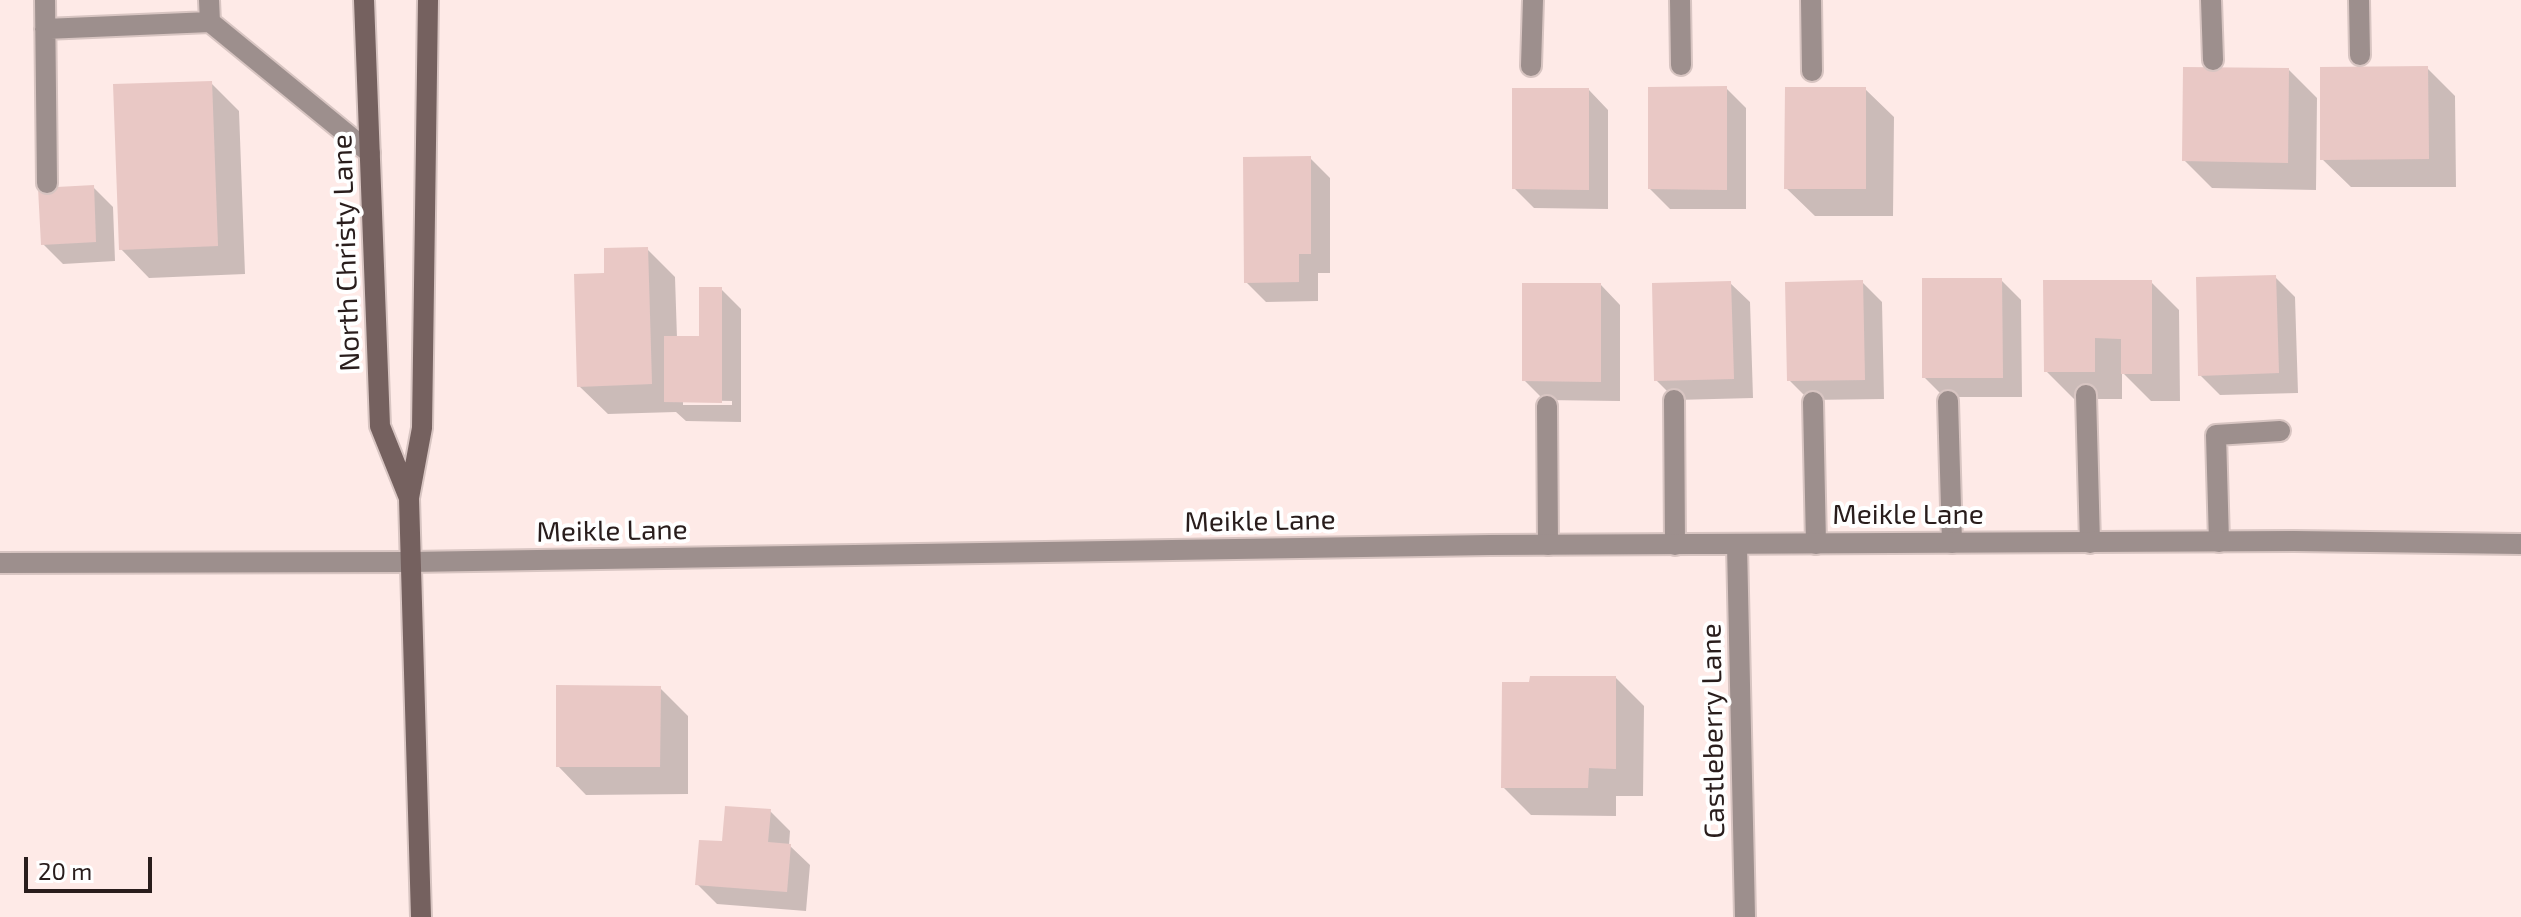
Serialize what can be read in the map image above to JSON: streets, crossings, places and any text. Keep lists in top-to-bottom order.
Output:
{
  "streets": {
    "street": ["North Christy Lane", "Meikle Lane", "Castleberry Lane"]
  },
  "crossings": [
    ["North Christy Lane", "Meikle Lane"],
    ["Meikle Lane", "Castleberry Lane"]
  ],
  "scale_bar": "20 m"
}
